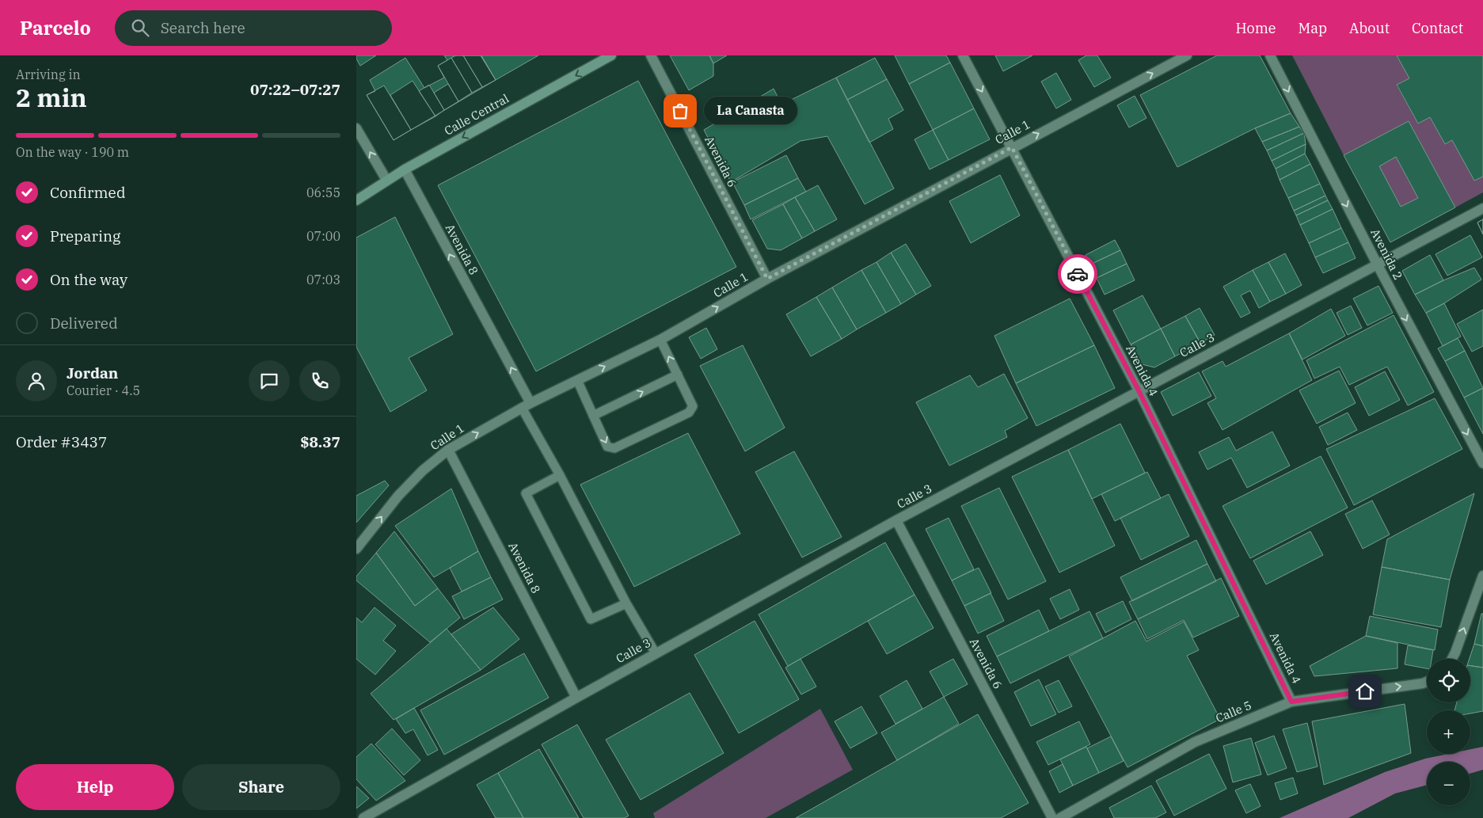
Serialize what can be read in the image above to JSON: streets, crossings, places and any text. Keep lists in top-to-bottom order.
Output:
{
  "streets": {
    "main road": ["Calle Central"],
    "street": [
      "Calle 1",
      "Avenida 6",
      "Avenida 8",
      "Avenida 2",
      "Calle 3",
      "Avenida 4",
      "Calle 5"
    ]
  },
  "crossings": [
    ["Calle Central", "Avenida 8"],
    ["Calle 1", "Avenida 6"],
    ["Calle 1", "Avenida 8"],
    ["Calle 1", "Avenida 4"],
    ["Avenida 6", "Calle 3"],
    ["Avenida 8", "Calle 3"],
    ["Avenida 2", "Calle 3"],
    ["Calle 3", "Avenida 4"],
    ["Avenida 4", "Calle 5"]
  ],
  "one_way": [
    "Calle Central",
    "Calle 1",
    "Avenida 8",
    "Avenida 2"
  ],
  "places": ["La Canasta"],
  "page": {
    "header": "Parcelo",
    "search": "Search here",
    "nav": [
      "Home",
      "Map",
      "About",
      "Contact"
    ],
    "heading": ["2 min", "Arriving in", "07:22–07:27"],
    "panel": [
      "Jordan",
      "Courier · 4.5",
      "Order #3437",
      "$8.37"
    ],
    "bubble": "La Canasta",
    "bar": "On the way · 190 m",
    "list": [
      ["Confirmed", "06:55"],
      ["Preparing", "07:00"],
      ["On the way", "07:03"],
      "Delivered"
    ],
    "map_buttons": ["+", "−"],
    "buttons": ["Help", "Share"]
  }
}
